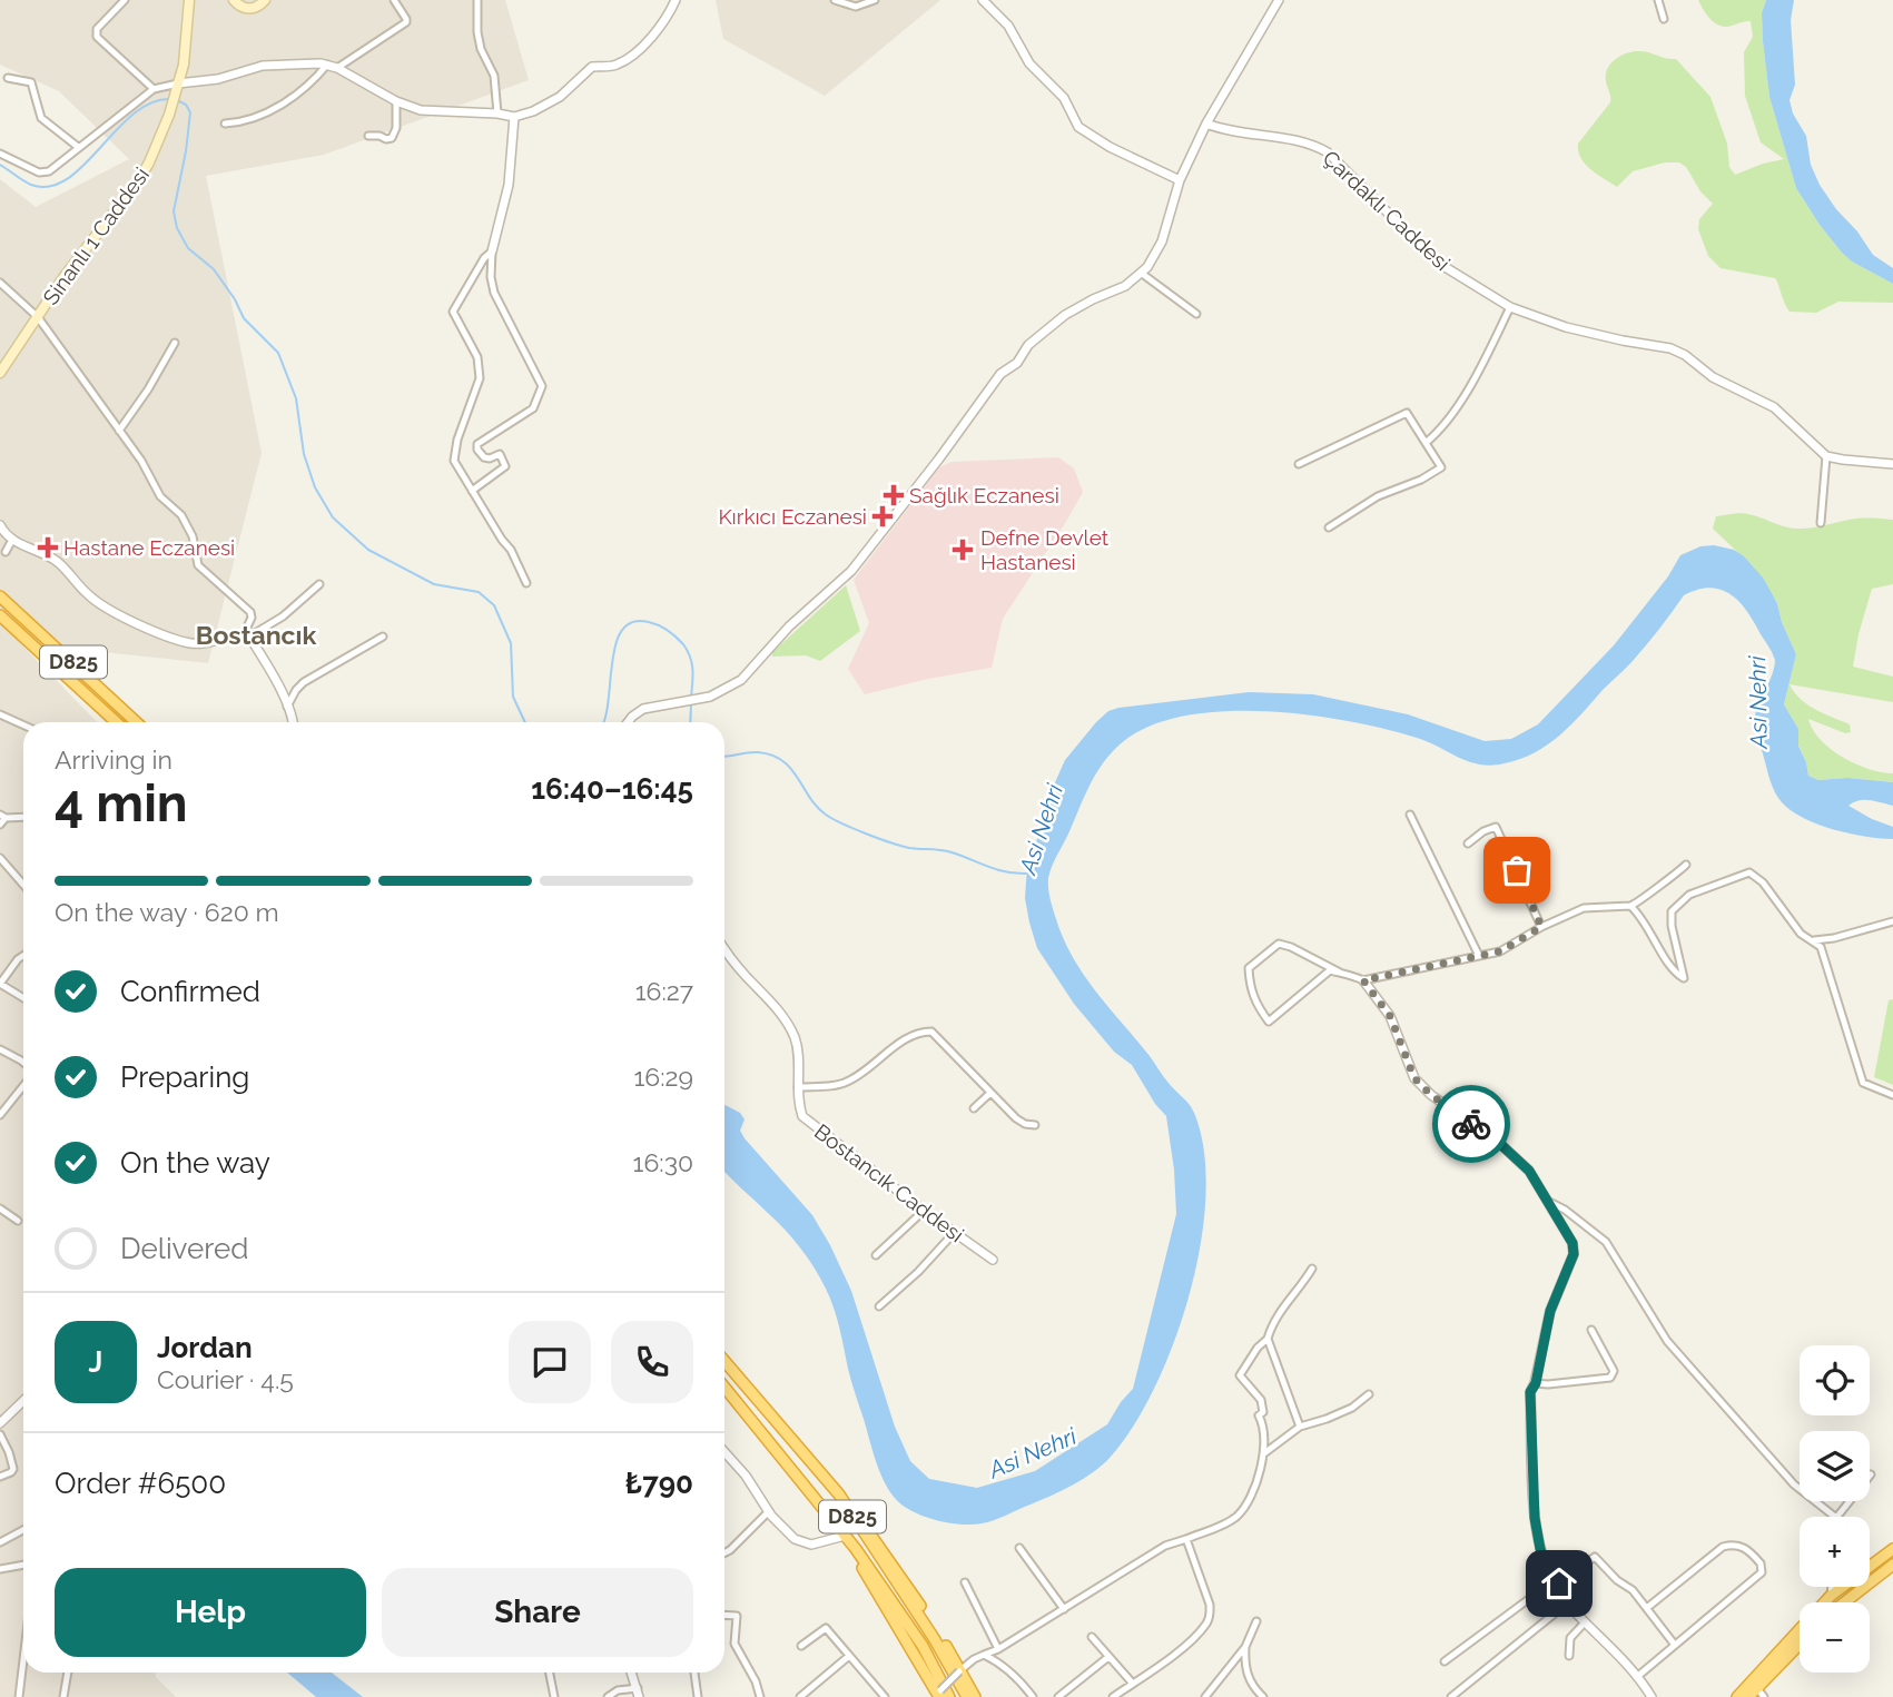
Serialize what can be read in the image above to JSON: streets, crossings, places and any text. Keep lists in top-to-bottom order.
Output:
{
  "streets": {
    "highway": ["D825"],
    "main road": ["Sinanlı 1 Caddesi"],
    "street": ["Çardaklı Caddesi", "Bostancık Caddesi"]
  },
  "districts": ["Bostancık"],
  "water": ["Asi Nehri"],
  "places": {
    "health": [
      "Sağlık Eczanesi",
      "Kırkıcı Eczanesi",
      "Hastane Eczanesi",
      "Defne Devlet Hastanesi"
    ]
  },
  "page": {
    "heading": ["4 min", "Arriving in", "16:40–16:45"],
    "panel": [
      "Jordan",
      "Courier · 4.5",
      "Order #6500",
      "₺790"
    ],
    "bar": "On the way · 620 m",
    "list": [
      ["Confirmed", "16:27"],
      ["Preparing", "16:29"],
      ["On the way", "16:30"],
      "Delivered"
    ],
    "round": "J",
    "map_buttons": ["+", "−"],
    "buttons": ["Help", "Share"]
  }
}
